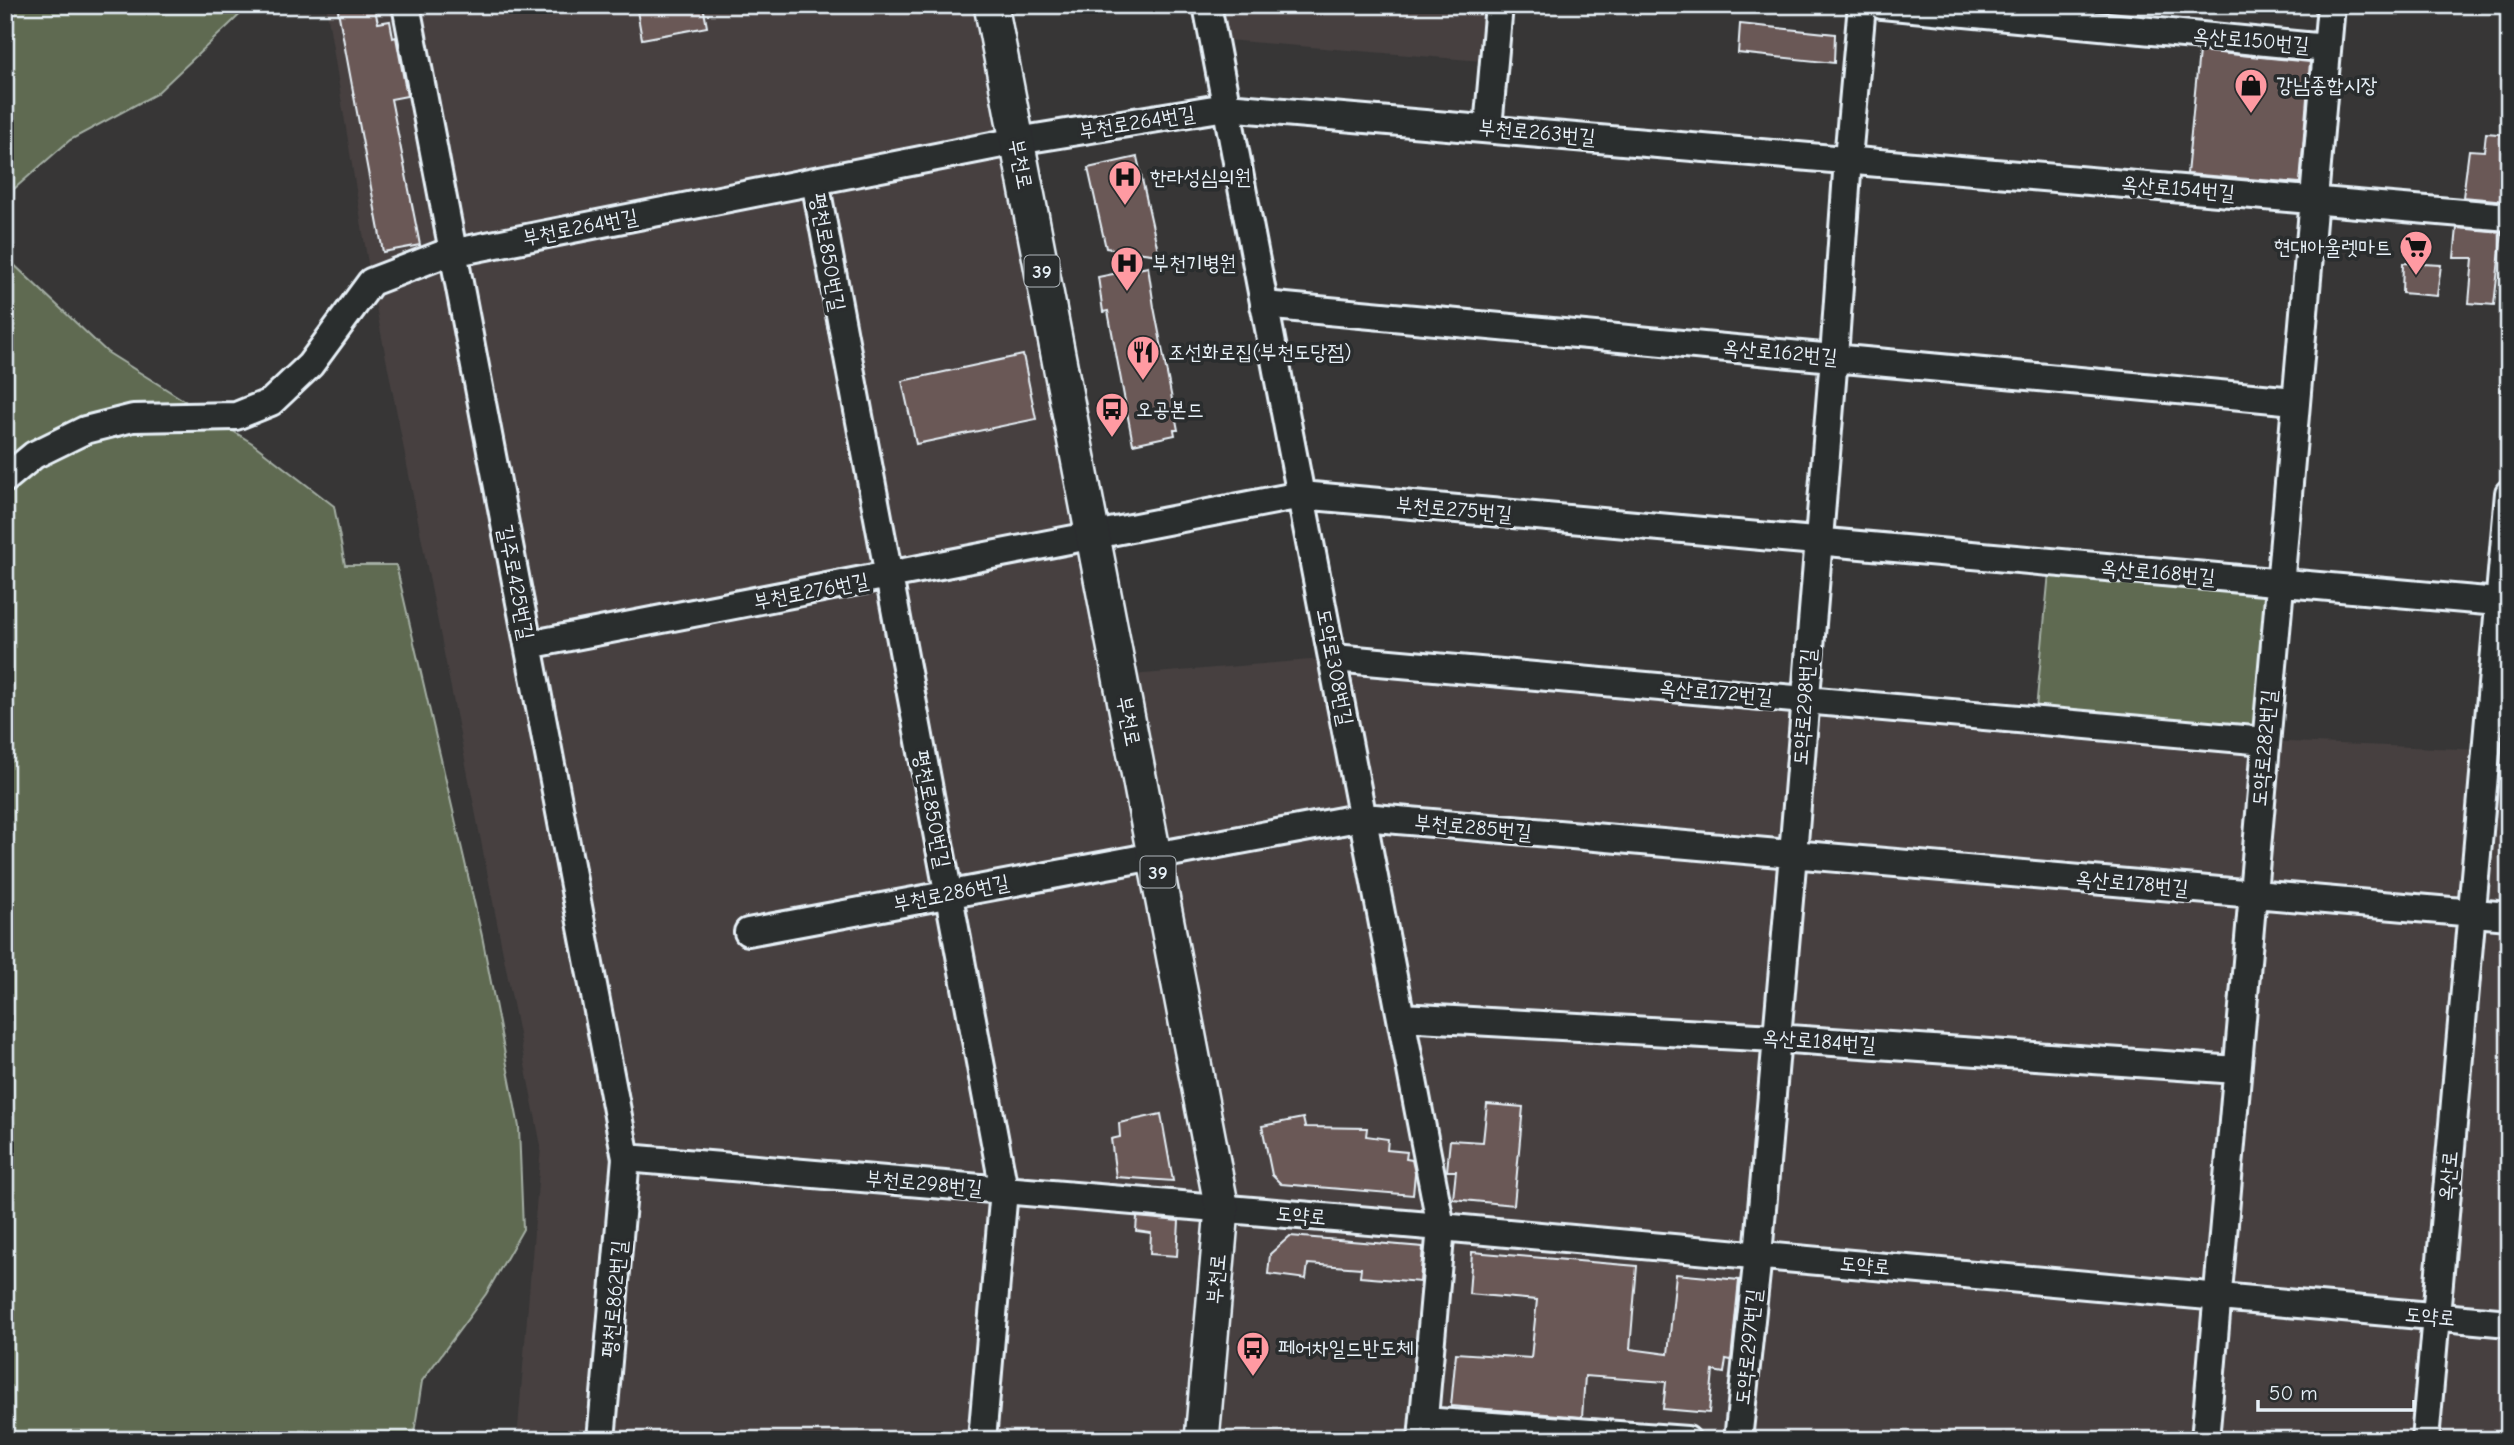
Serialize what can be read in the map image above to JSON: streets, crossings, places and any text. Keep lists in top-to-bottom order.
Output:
{
  "streets": {
    "main road": ["부천로", "39"],
    "street": [
      "옥산로150번길",
      "부천로264번길",
      "부천로263번길",
      "옥산로154번길",
      "평천로850번길",
      "옥산로162번길",
      "부천로275번길",
      "옥산로168번길",
      "길주로425번길",
      "부천로276번길",
      "도약로308번길",
      "옥산로172번길",
      "도약로298번길",
      "도약로282번길",
      "부천로285번길",
      "옥산로178번길",
      "부천로286번길",
      "옥산로184번길",
      "옥산로",
      "부천로298번길",
      "도약로",
      "평천로862번길",
      "도약로297번길"
    ]
  },
  "crossings": [
    ["옥산로150번길", "도약로282번길"],
    ["부천로264번길", "부천로263번길"],
    ["부천로264번길", "부천로"],
    ["부천로264번길", "평천로850번길"],
    ["부천로264번길", "길주로425번길"],
    ["부천로264번길", "도약로308번길"],
    ["부천로263번길", "옥산로154번길"],
    ["부천로263번길", "도약로308번길"],
    ["부천로263번길", "도약로298번길"],
    ["부천로", "부천로275번길"],
    ["부천로", "부천로276번길"],
    ["부천로", "부천로285번길"],
    ["부천로", "부천로286번길"],
    ["부천로", "부천로298번길"],
    ["부천로", "도약로"],
    ["옥산로154번길", "도약로298번길"],
    ["옥산로154번길", "도약로282번길"],
    ["평천로850번길", "부천로276번길"],
    ["평천로850번길", "부천로286번길"],
    ["평천로850번길", "부천로298번길"],
    ["옥산로162번길", "도약로308번길"],
    ["옥산로162번길", "도약로298번길"],
    ["옥산로162번길", "도약로282번길"],
    ["부천로275번길", "옥산로168번길"],
    ["부천로275번길", "부천로276번길"],
    ["부천로275번길", "도약로308번길"],
    ["부천로275번길", "도약로298번길"],
    ["옥산로168번길", "도약로298번길"],
    ["옥산로168번길", "도약로282번길"],
    ["옥산로168번길", "옥산로"],
    ["길주로425번길", "부천로276번길"],
    ["길주로425번길", "부천로298번길"],
    ["길주로425번길", "평천로862번길"],
    ["도약로308번길", "옥산로172번길"],
    ["도약로308번길", "부천로285번길"],
    ["도약로308번길", "옥산로184번길"],
    ["도약로308번길", "도약로"],
    ["옥산로172번길", "도약로298번길"],
    ["옥산로172번길", "도약로282번길"],
    ["도약로298번길", "부천로285번길"],
    ["도약로298번길", "옥산로178번길"],
    ["도약로298번길", "옥산로184번길"],
    ["도약로298번길", "도약로"],
    ["도약로298번길", "도약로297번길"],
    ["도약로282번길", "옥산로178번길"],
    ["도약로282번길", "옥산로184번길"],
    ["도약로282번길", "도약로"],
    ["부천로285번길", "옥산로178번길"],
    ["부천로285번길", "부천로286번길"],
    ["옥산로178번길", "옥산로"],
    ["옥산로", "도약로"],
    ["부천로298번길", "도약로"],
    ["부천로298번길", "평천로862번길"],
    ["도약로", "도약로297번길"]
  ],
  "places": {
    "shop": ["강남종합시장"],
    "hospital": ["한라성심의원", "부천기병원"],
    "supermarket": ["현대아울렛마트"],
    "restaurant": ["조선화로집(부천도당점)"],
    "bus stop": ["오공본드", "페어차일드반도체"]
  },
  "scale_bar": "50 m"
}
